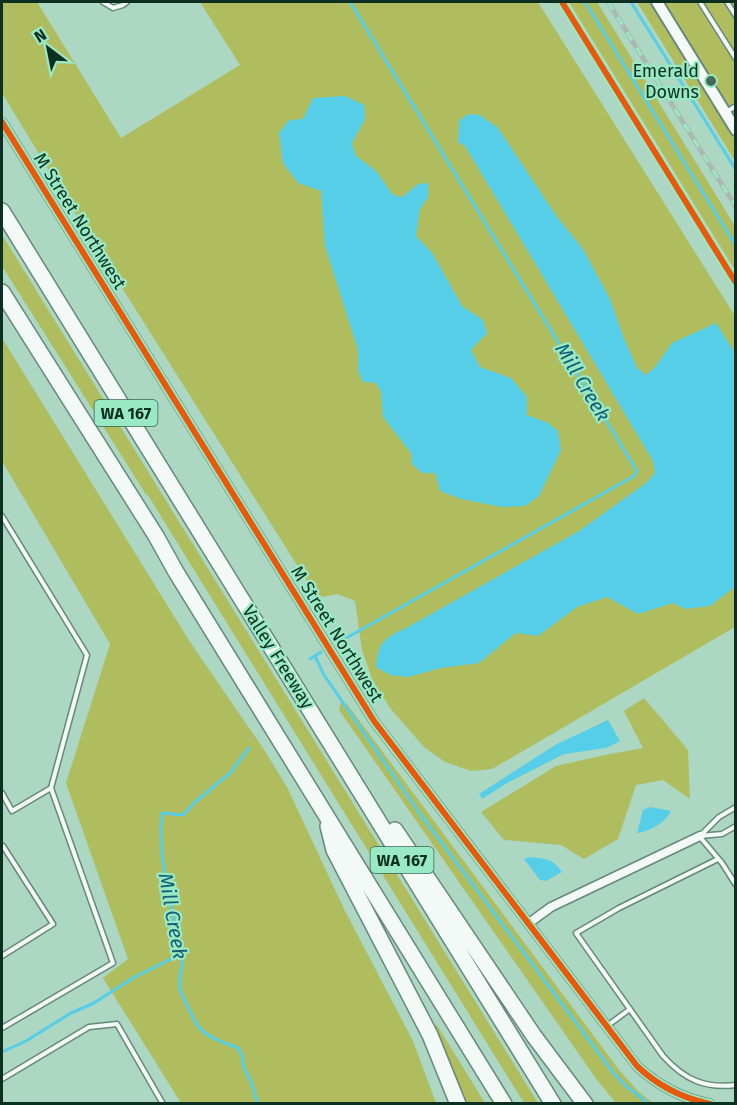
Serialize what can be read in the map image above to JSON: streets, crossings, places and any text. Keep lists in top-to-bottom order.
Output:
{
  "streets": {
    "highway": ["WA 167", "Valley Freeway"],
    "street": ["M Street Northwest"]
  },
  "water": ["Mill Creek"],
  "places": ["Emerald Downs"],
  "north": "top left"
}
